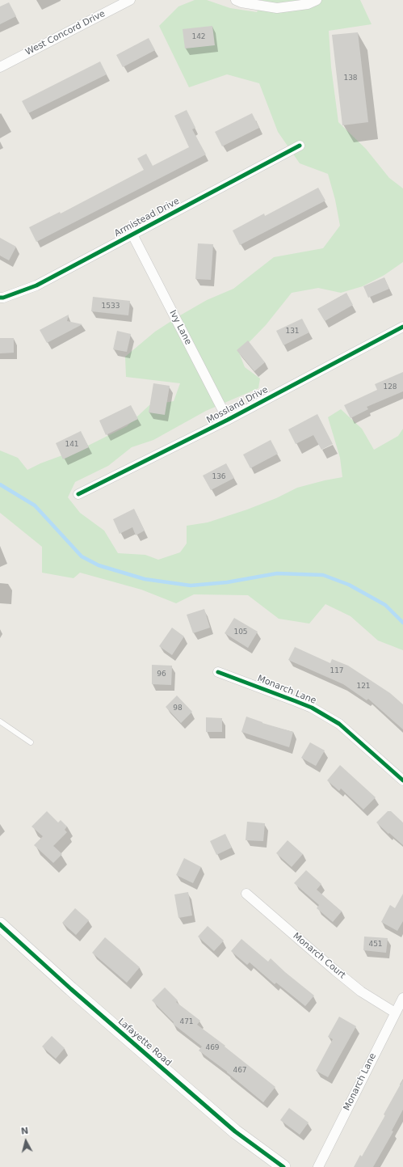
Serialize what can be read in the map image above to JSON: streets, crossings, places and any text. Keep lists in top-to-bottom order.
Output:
{
  "streets": {
    "main road": ["Lafayette Road"],
    "street": [
      "West Concord Drive",
      "Armistead Drive",
      "Ivy Lane",
      "Mossland Drive",
      "Monarch Lane",
      "Monarch Court"
    ]
  },
  "crossings": [
    ["Armistead Drive", "Ivy Lane"],
    ["Ivy Lane", "Mossland Drive"],
    ["Monarch Lane", "Monarch Court"]
  ],
  "house_numbers": [
    "142",
    "138",
    "1533",
    "131",
    "128",
    "141",
    "136",
    "105",
    "117",
    "96",
    "121",
    "98",
    "451",
    "471",
    "469",
    "467"
  ],
  "north": "top"
}
